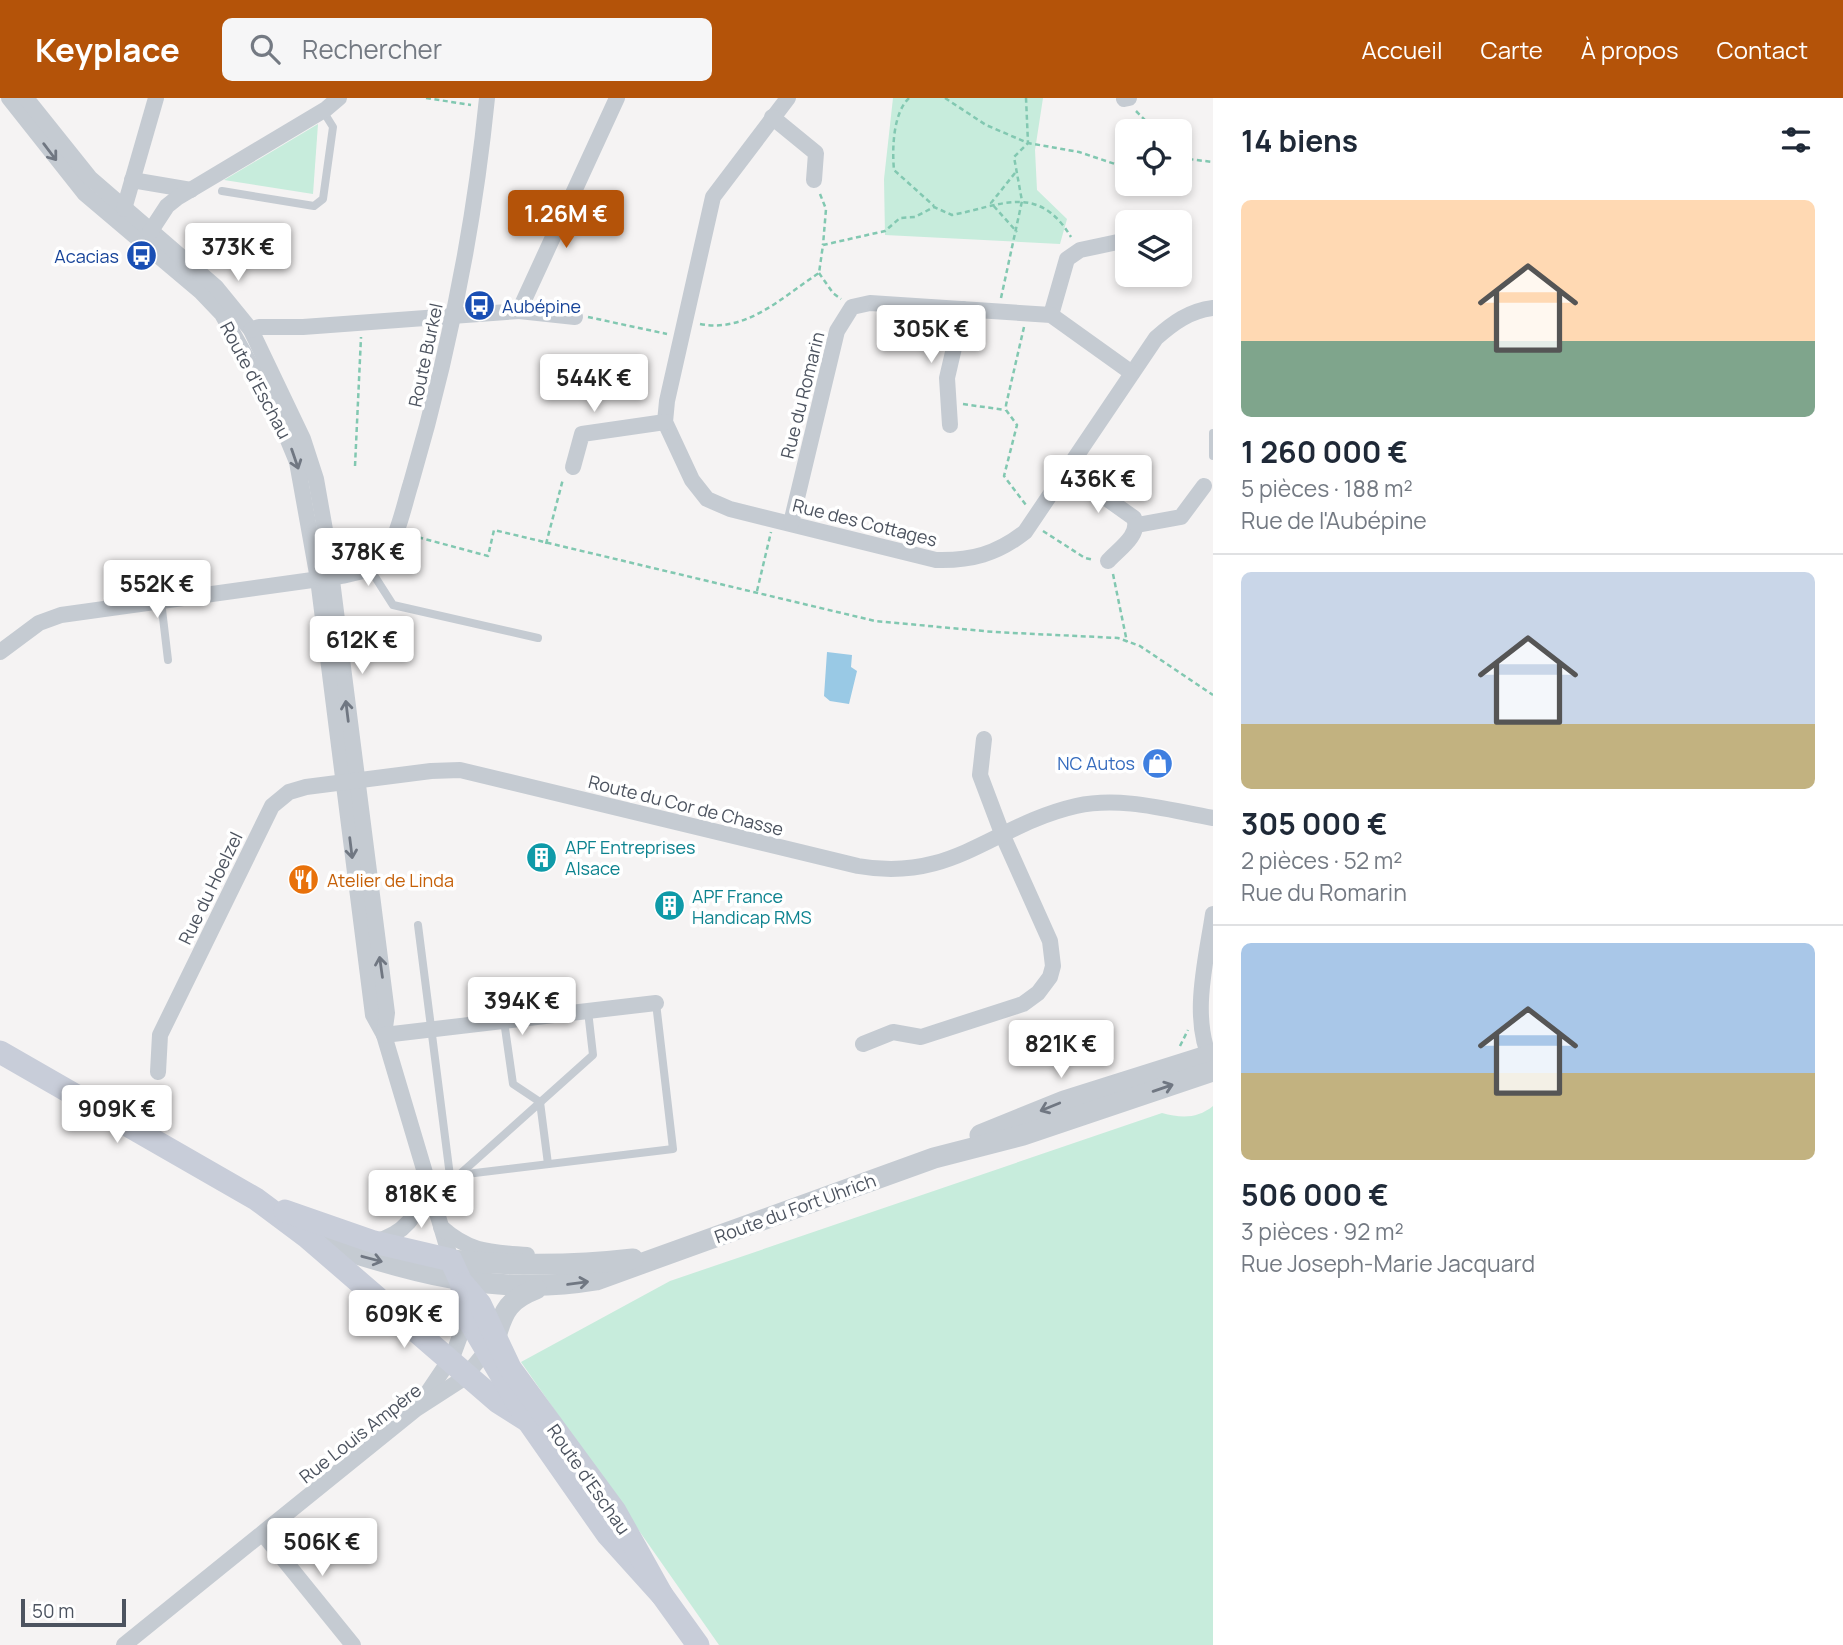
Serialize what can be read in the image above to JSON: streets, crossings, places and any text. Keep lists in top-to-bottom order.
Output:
{
  "streets": {
    "main road": ["Route d'Eschau", "Route du Fort Uhrich"],
    "street": [
      "Route Burkel",
      "Rue du Romarin",
      "Rue des Cottages",
      "Route du Cor de Chasse",
      "Rue du Hoelzel",
      "Rue Louis Ampère"
    ]
  },
  "crossings": [
    ["Route d'Eschau", "Route du Cor de Chasse"],
    ["Route d'Eschau", "Rue du Hoelzel"],
    ["Route d'Eschau", "Route du Fort Uhrich"],
    ["Route d'Eschau", "Rue Louis Ampère"],
    ["Rue du Romarin", "Rue des Cottages"],
    ["Route du Cor de Chasse", "Rue du Hoelzel"]
  ],
  "places": {
    "bus stop": ["Acacias", "Aubépine"],
    "shop": ["NC Autos"],
    "building": ["APF Entreprises Alsace", "APF France Handicap RMS"],
    "restaurant": ["Atelier de Linda"]
  },
  "scale_bar": "50 m",
  "page": {
    "header": "Keyplace",
    "search": "Rechercher",
    "nav": [
      "Accueil",
      "Carte",
      "À propos",
      "Contact"
    ],
    "heading": "14 biens",
    "list": [
      {
        "name": "1 260 000 €",
        "note": "5 pièces · 188 m² · Rue de l'Aubépine"
      },
      {
        "name": "305 000 €",
        "note": "2 pièces · 52 m² · Rue du Romarin"
      },
      {
        "name": "506 000 €",
        "note": "3 pièces · 92 m² · Rue Joseph-Marie Jacquard"
      }
    ],
    "price": [
      "1.26M €",
      "373K €",
      "305K €",
      "544K €",
      "436K €",
      "378K €",
      "552K €",
      "612K €",
      "394K €",
      "821K €",
      "909K €",
      "818K €",
      "609K €",
      "506K €"
    ],
    "scale": "50 m"
  }
}
